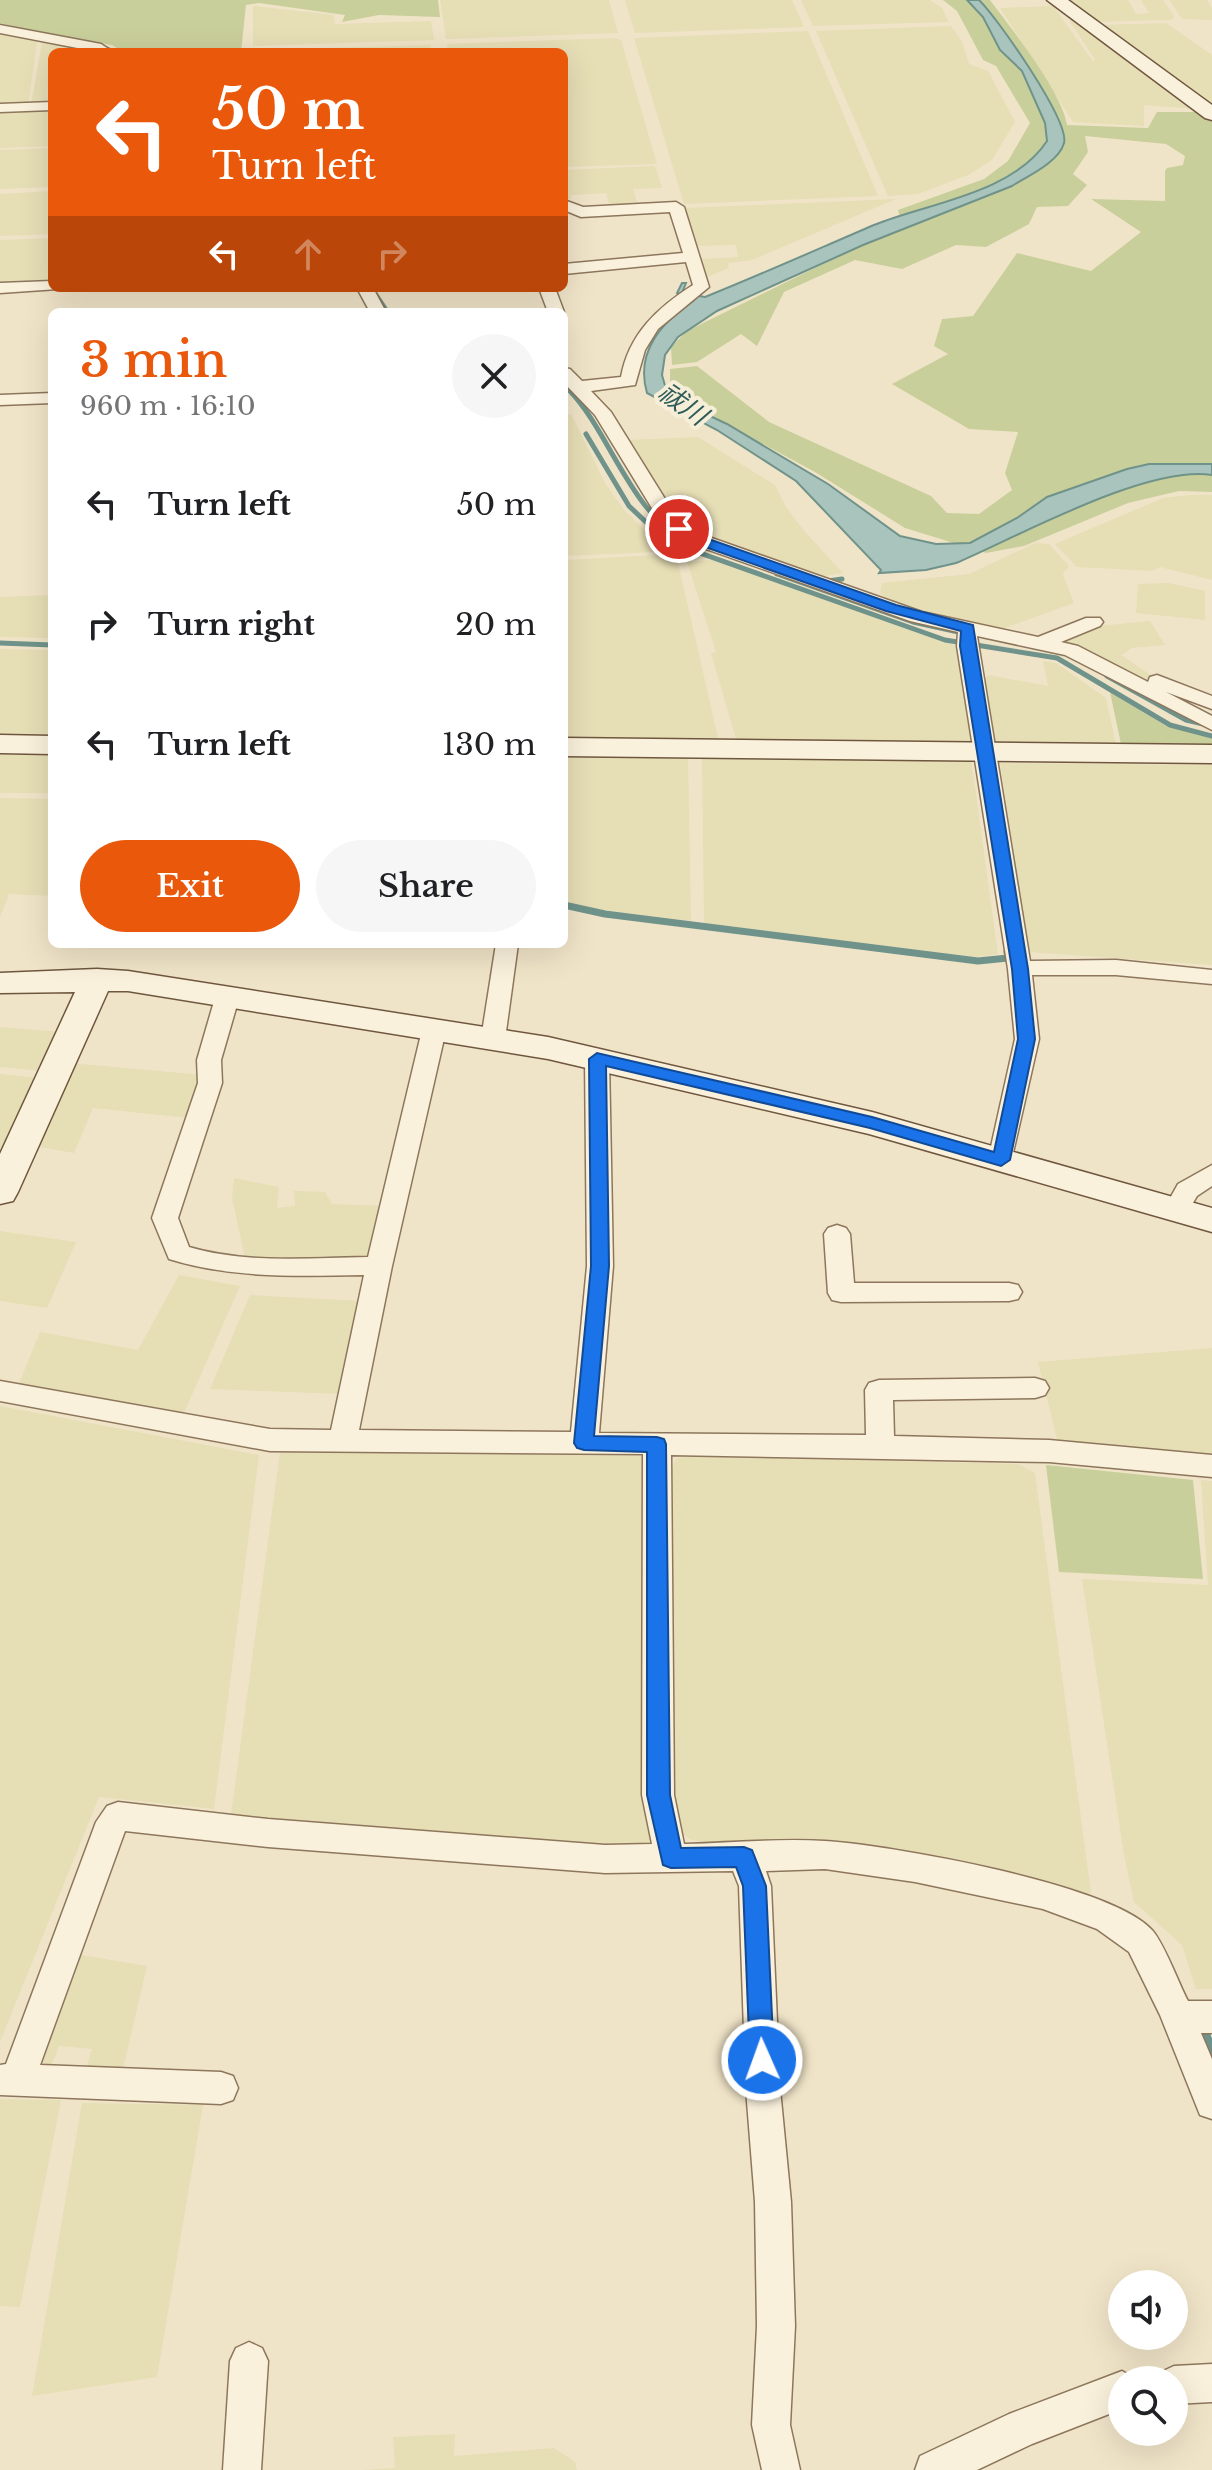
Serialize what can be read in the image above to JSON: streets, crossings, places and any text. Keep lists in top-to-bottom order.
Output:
{
  "water": ["祓川"],
  "page": {
    "turn": ["50 m", "Turn left"],
    "heading": ["3 min", "960 m · 16:10"],
    "list": [
      {
        "name": "Turn left",
        "value": "50 m"
      },
      {
        "name": "Turn right",
        "value": "20 m"
      },
      {
        "name": "Turn left",
        "value": "130 m"
      }
    ],
    "buttons": ["Exit", "Share"]
  }
}
